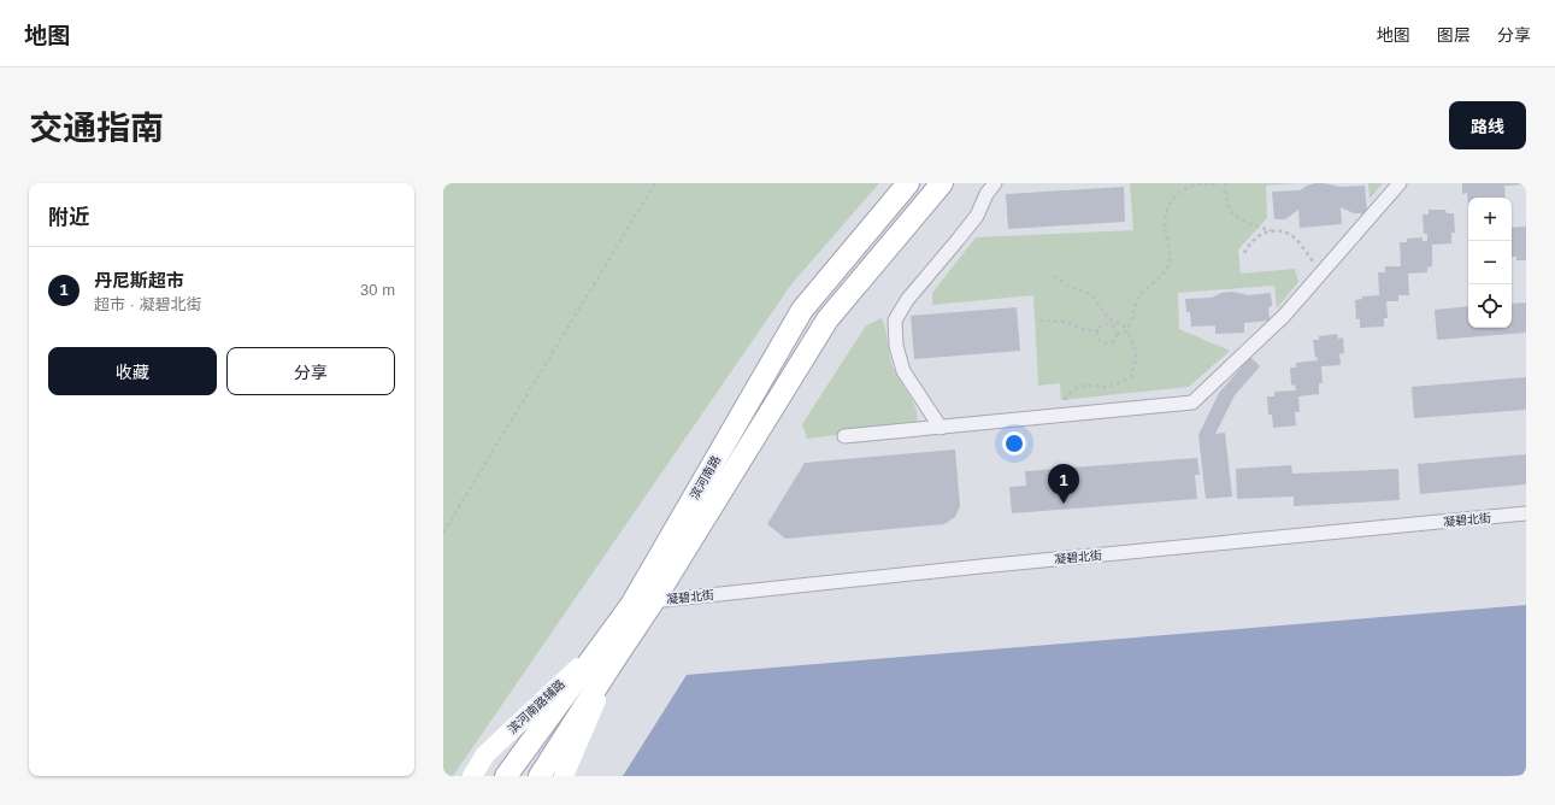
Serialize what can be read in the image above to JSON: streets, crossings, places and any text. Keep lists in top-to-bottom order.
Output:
{
  "streets": {
    "main road": ["滨河南路", "滨河南路辅路"],
    "street": ["凝碧北街"]
  },
  "crossings": [
    ["滨河南路", "凝碧北街"],
    ["滨河南路", "滨河南路辅路"]
  ],
  "page": {
    "header": "地图",
    "nav": ["地图", "图层", "分享"],
    "title": "交通指南",
    "buttons": [
      "路线",
      ["收藏", "分享"]
    ],
    "heading": "附近",
    "map_buttons": ["+", "−"],
    "list": [
      {
        "mark": "1",
        "name": "丹尼斯超市",
        "note": "超市 · 凝碧北街",
        "value": "30 m"
      }
    ],
    "pins": "1"
  }
}
